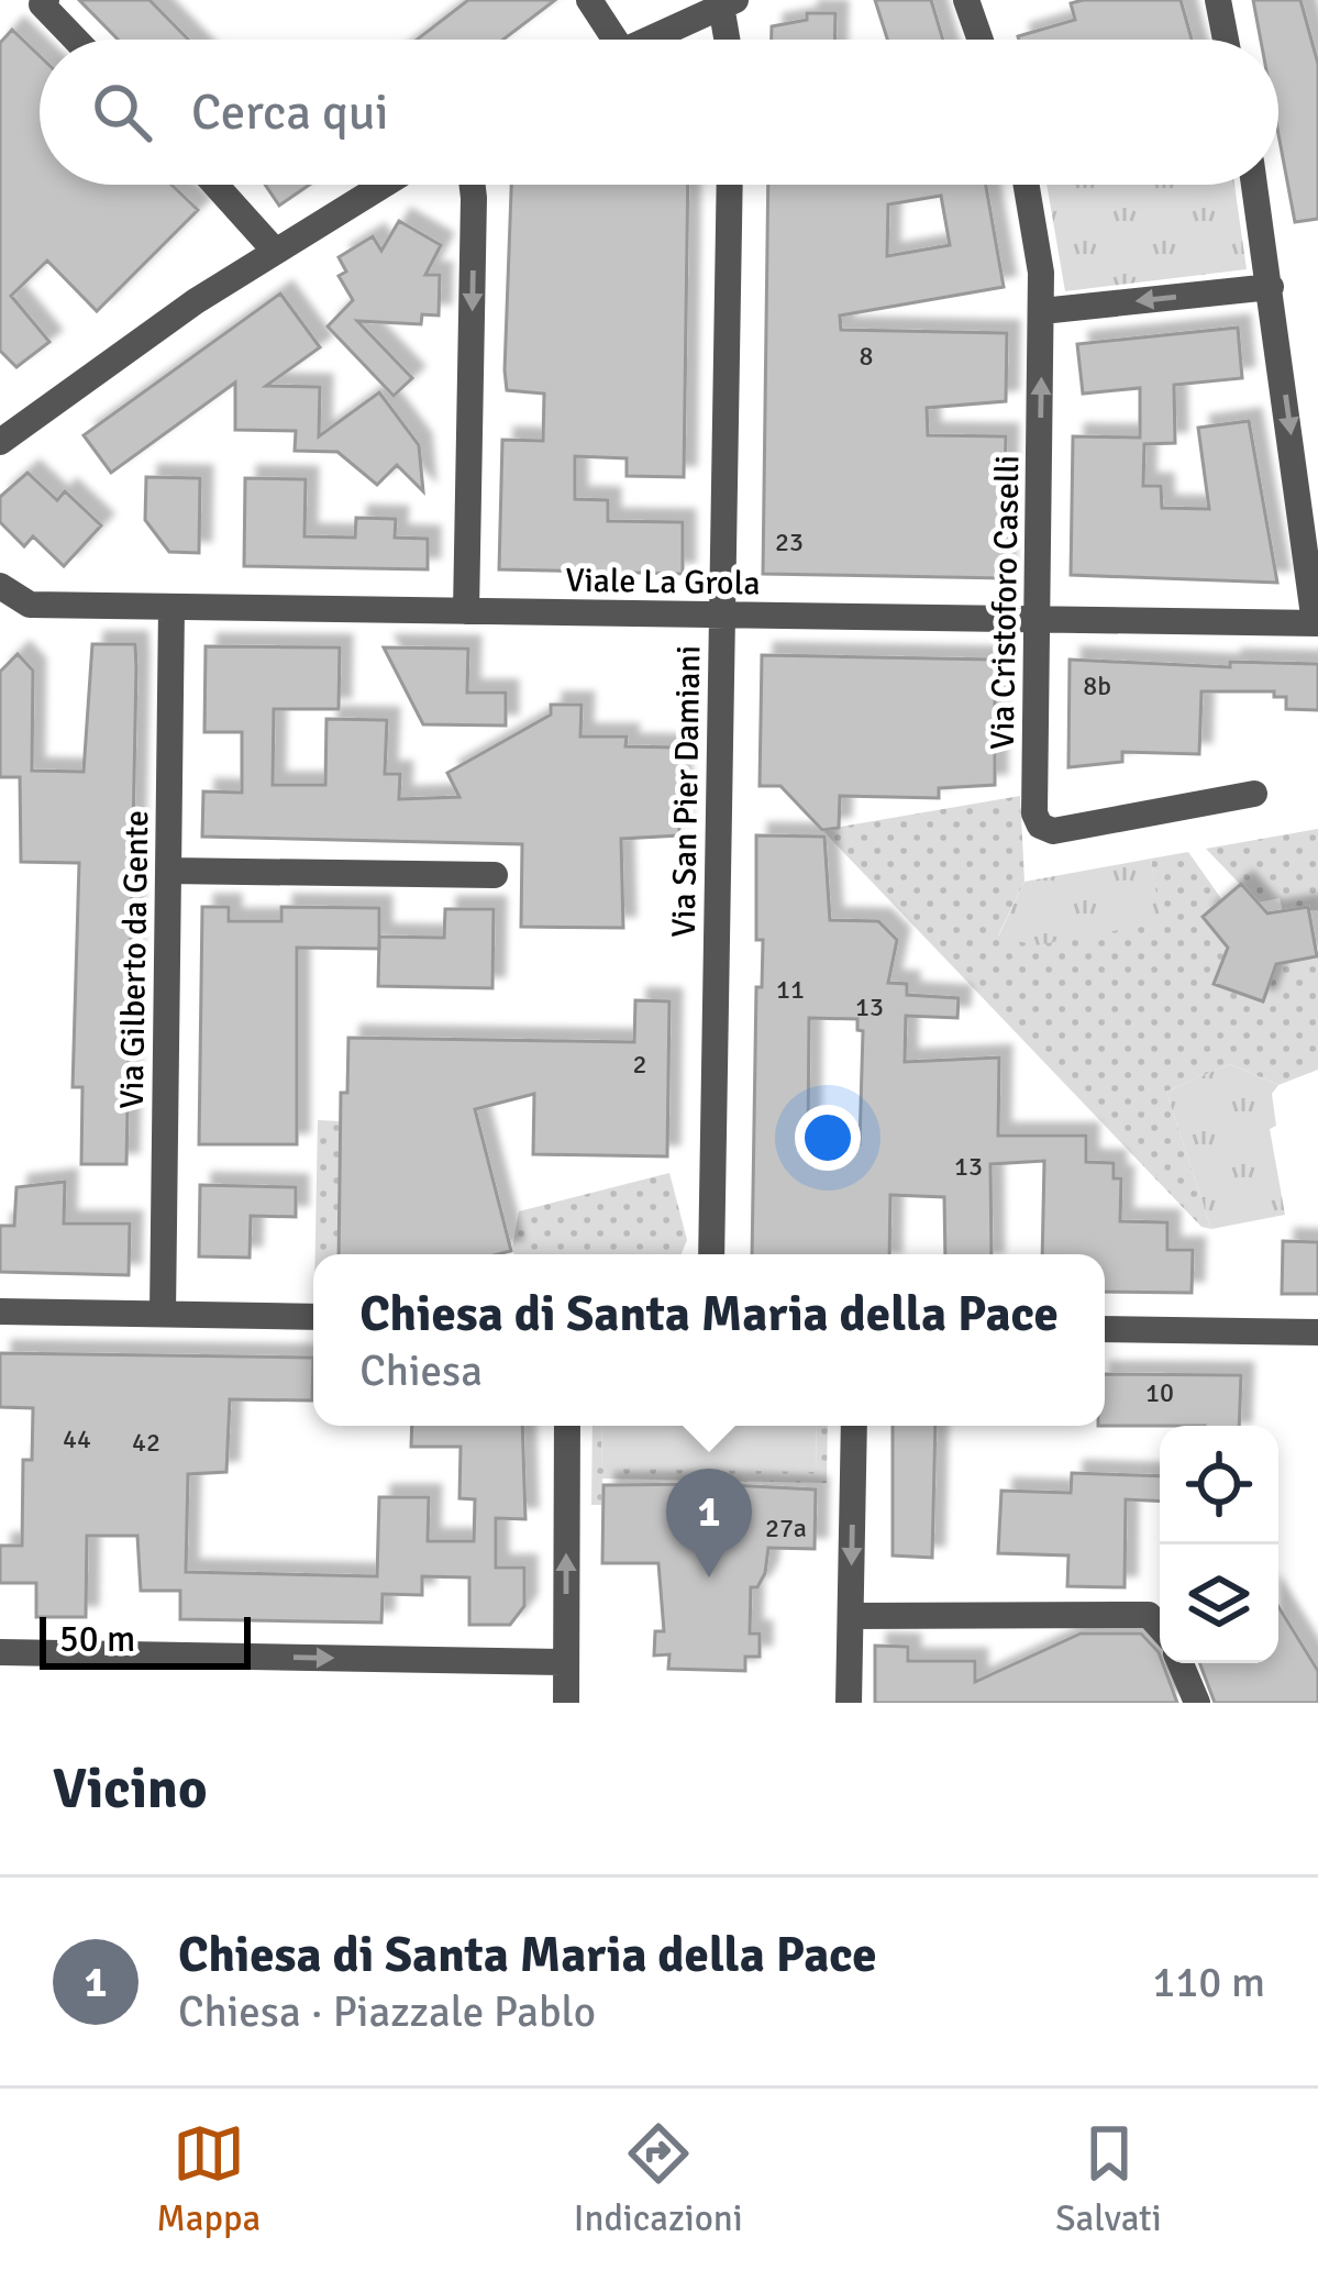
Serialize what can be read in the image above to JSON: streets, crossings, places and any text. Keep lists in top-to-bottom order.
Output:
{
  "streets": {
    "street": [
      "Viale La Grola",
      "Via Cristoforo Caselli",
      "Via San Pier Damiani",
      "Via Gilberto da Gente"
    ]
  },
  "crossings": [
    ["Viale La Grola", "Via Cristoforo Caselli"],
    ["Viale La Grola", "Via San Pier Damiani"],
    ["Viale La Grola", "Via Gilberto da Gente"]
  ],
  "one_way": ["Via Cristoforo Caselli"],
  "house_numbers": [
    "8",
    "23",
    "8b",
    "11",
    "13",
    "2",
    "13",
    "10",
    "44",
    "42",
    "27a"
  ],
  "scale_bar": "50 m",
  "page": {
    "search": "Cerca qui",
    "popup": ["Chiesa di Santa Maria della Pace", "Chiesa"],
    "pins": "1",
    "scale": "50 m",
    "heading": "Vicino",
    "list": [
      {
        "mark": "1",
        "name": "Chiesa di Santa Maria della Pace",
        "note": "Chiesa · Piazzale Pablo",
        "value": "110 m"
      }
    ],
    "nav": ["Mappa", "Indicazioni", "Salvati"]
  }
}
